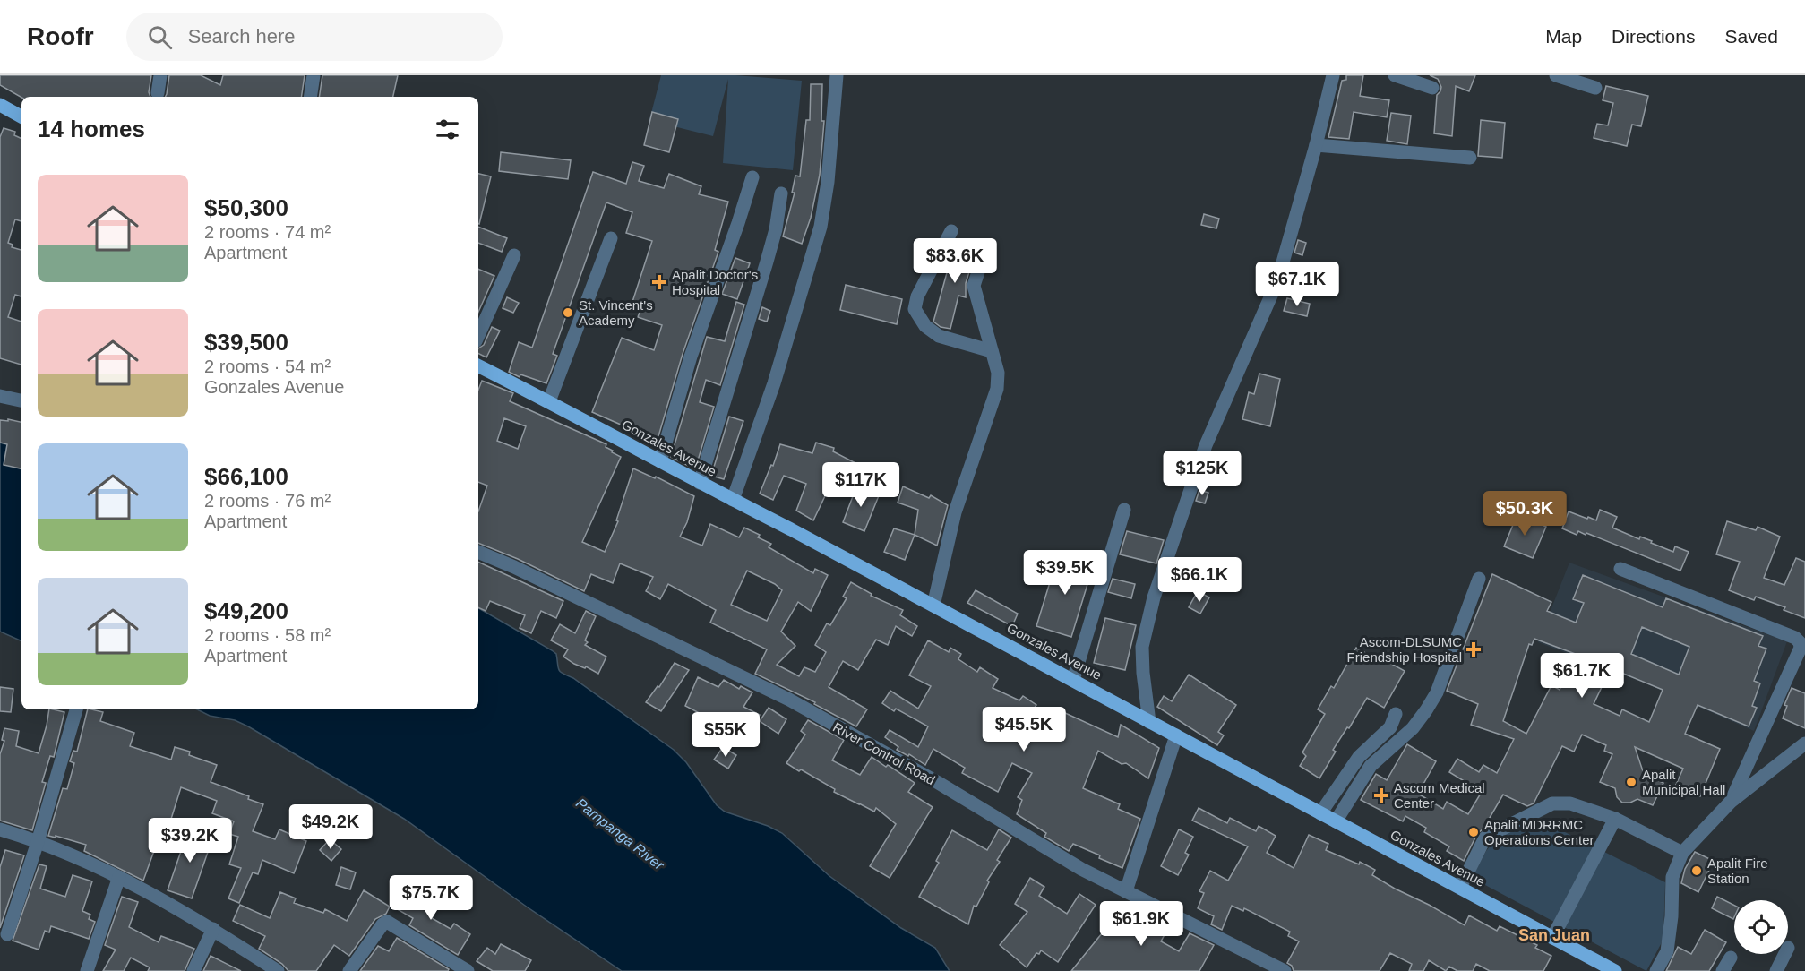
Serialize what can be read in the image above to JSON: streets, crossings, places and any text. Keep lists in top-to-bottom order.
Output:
{
  "streets": {
    "main road": ["Gonzales Avenue"],
    "street": ["River Control Road"]
  },
  "districts": ["San Juan"],
  "water": ["Pampanga River"],
  "places": {
    "health": ["Apalit Doctor's Hospital", "Ascom-DLSUMC Friendship Hospital", "Ascom Medical Center"],
    "other": [
      "St. Vincent's Academy",
      "Apalit Municipal Hall",
      "Apalit MDRRMC Operations Center",
      "Apalit Fire Station"
    ]
  },
  "page": {
    "header": "Roofr",
    "search": "Search here",
    "nav": ["Map", "Directions", "Saved"],
    "heading": "14 homes",
    "list": [
      {
        "name": "$50,300",
        "note": "2 rooms · 74 m² · Apartment"
      },
      {
        "name": "$39,500",
        "note": "2 rooms · 54 m² · Gonzales Avenue"
      },
      {
        "name": "$66,100",
        "note": "2 rooms · 76 m² · Apartment"
      },
      {
        "name": "$49,200",
        "note": "2 rooms · 58 m² · Apartment"
      }
    ],
    "price": [
      "$83.6K",
      "$67.1K",
      "$125K",
      "$117K",
      "$50.3K",
      "$39.5K",
      "$66.1K",
      "$61.7K",
      "$45.5K",
      "$55K",
      "$49.2K",
      "$39.2K",
      "$75.7K",
      "$61.9K"
    ]
  }
}
